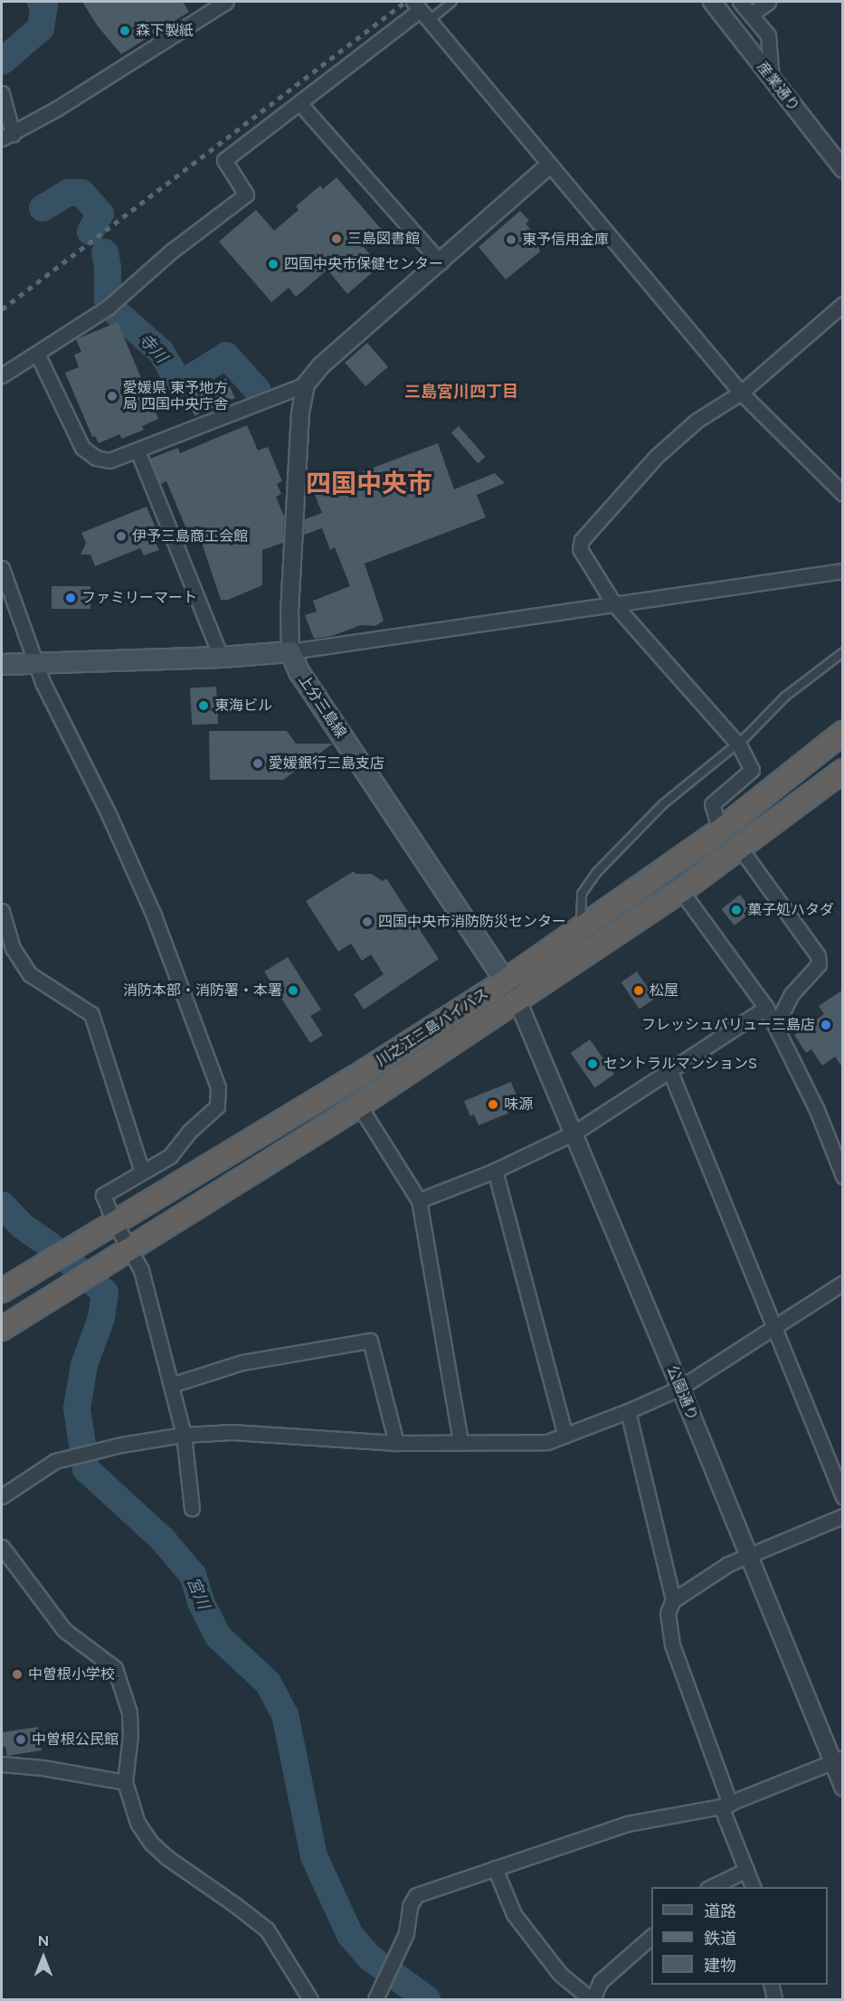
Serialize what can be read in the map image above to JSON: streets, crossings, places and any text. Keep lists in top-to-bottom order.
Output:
{
  "streets": {
    "highway": ["川之江三島バイパス"],
    "main road": ["上分三島線"],
    "street": ["産業通り", "公園通り"]
  },
  "crossings": [
    ["上分三島線", "川之江三島バイパス"],
    ["上分三島線", "公園通り"],
    ["川之江三島バイパス", "公園通り"]
  ],
  "districts": ["三島宮川四丁目", "四国中央市"],
  "water": ["寺川", "宮川"],
  "places": [
    "森下製紙",
    "三島図書館",
    "東予信用金庫",
    "四国中央市保健センター",
    "愛媛県 東予地方 局 四国中央庁舎",
    "伊予三島商工会館",
    "ファミリーマート",
    "東海ビル",
    "愛媛銀行三島支店",
    "菓子処ハタダ",
    "四国中央市消防防災センター",
    "消防本部・消防署・本署",
    "松屋",
    "フレッシュバリュー三島店",
    "セントラルマンションS",
    "味源",
    "中曽根小学校",
    "中曽根公民館"
  ],
  "legend": ["道路", "鉄道", "建物"],
  "north": "top"
}
